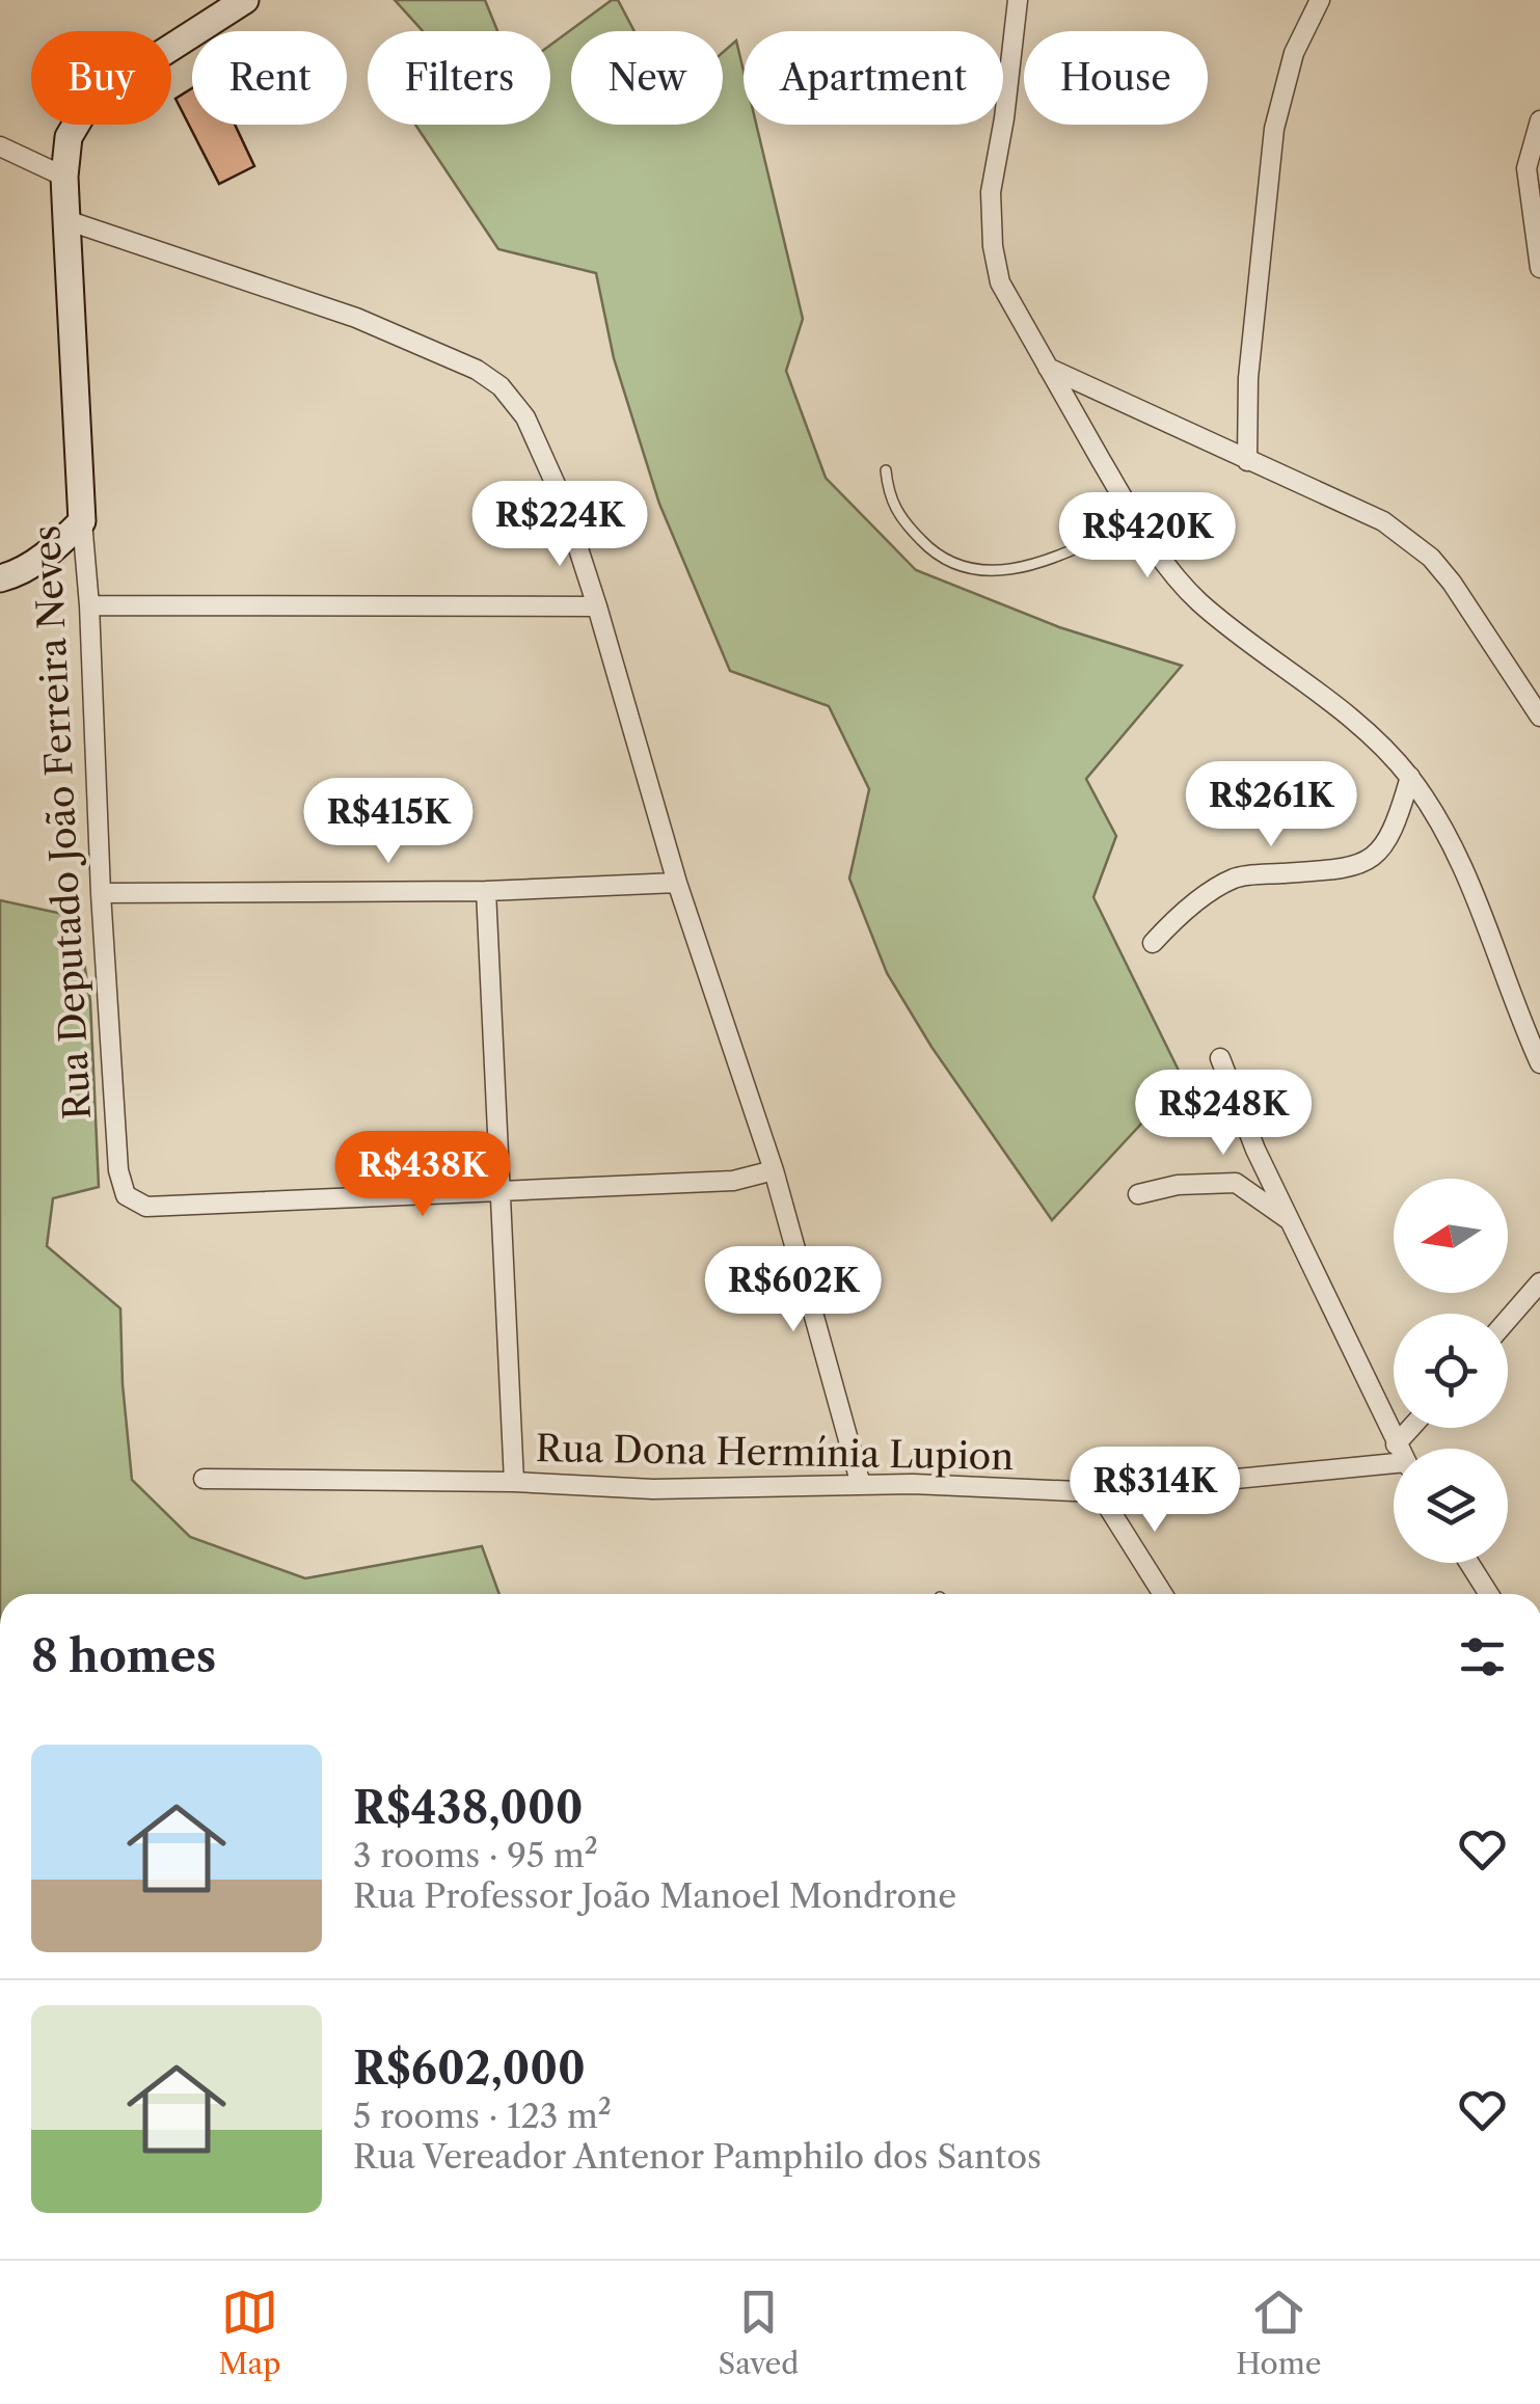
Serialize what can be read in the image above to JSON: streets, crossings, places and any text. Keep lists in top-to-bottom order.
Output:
{
  "streets": {
    "street": ["Rua Deputado João Ferreira Neves", "Rua Dona Hermínia Lupion"]
  },
  "north": "left",
  "page": {
    "chip": [
      "Buy",
      "Rent",
      "Filters",
      "New",
      "Apartment",
      "House"
    ],
    "price": [
      "R$224K",
      "R$420K",
      "R$261K",
      "R$415K",
      "R$248K",
      "R$438K",
      "R$602K",
      "R$314K"
    ],
    "heading": "8 homes",
    "list": [
      {
        "name": "R$438,000",
        "note": "3 rooms · 95 m² · Rua Professor João Manoel Mondrone"
      },
      {
        "name": "R$602,000",
        "note": "5 rooms · 123 m² · Rua Vereador Antenor Pamphilo dos Santos"
      }
    ],
    "tabs": ["Map", "Saved", "Home"]
  }
}
